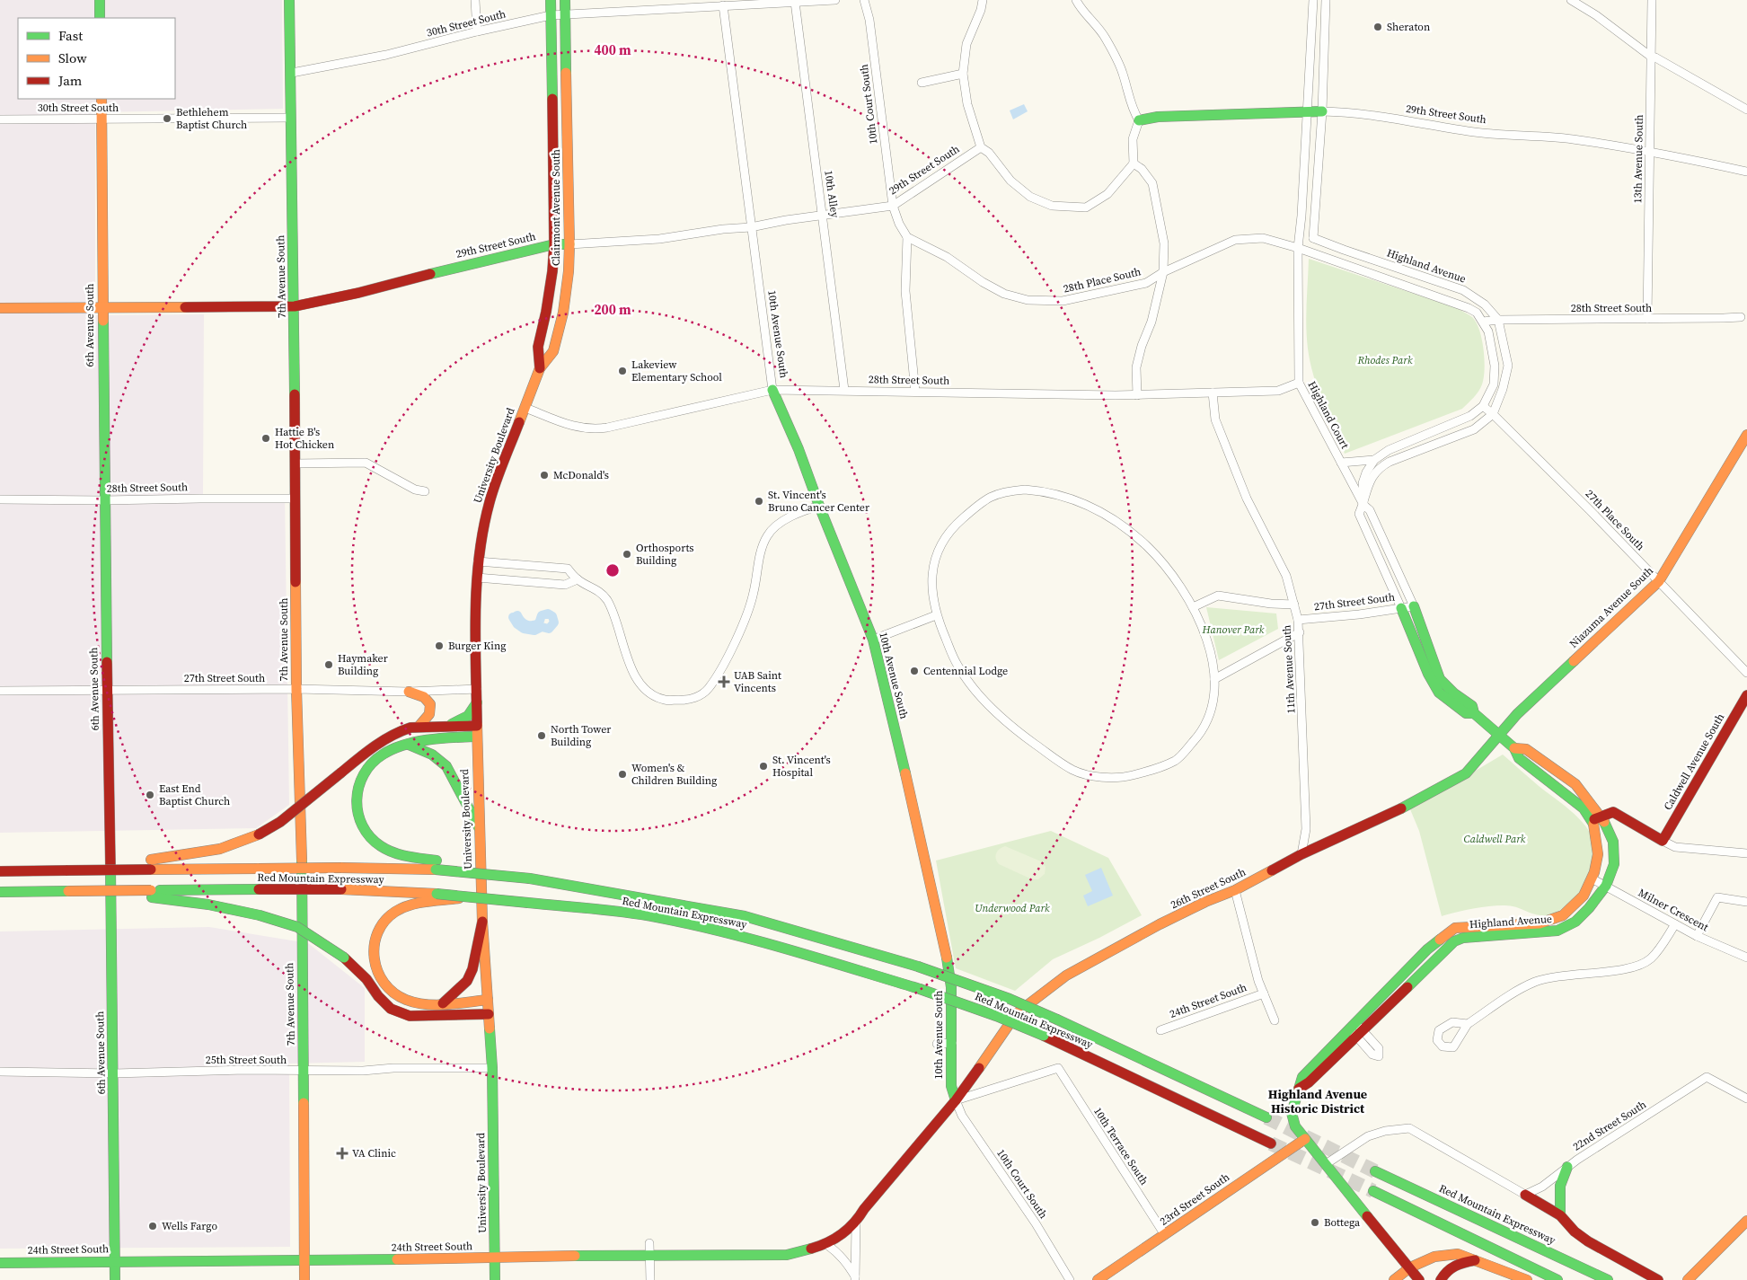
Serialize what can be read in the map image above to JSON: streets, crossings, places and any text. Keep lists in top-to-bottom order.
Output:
{
  "streets": {
    "main road": [
      "29th Street South",
      "Clairmont Avenue South",
      "Highland Avenue",
      "7th Avenue South",
      "6th Avenue South",
      "10th Avenue South",
      "University Boulevard",
      "Niazuma Avenue South",
      "Caldwell Avenue South",
      "Red Mountain Expressway",
      "26th Street South",
      "24th Street South",
      "23rd Street South"
    ],
    "street": [
      "30th Street South",
      "10th Court South",
      "13th Avenue South",
      "10th Alley",
      "28th Place South",
      "28th Street South",
      "Highland Court",
      "27th Place South",
      "27th Street South",
      "11th Avenue South",
      "Milner Crescent",
      "25th Street South",
      "22nd Street South",
      "10th Terrace South"
    ]
  },
  "crossings": [
    ["30th Street South", "10th Alley"],
    ["30th Street South", "Clairmont Avenue South"],
    ["30th Street South", "7th Avenue South"],
    ["30th Street South", "6th Avenue South"],
    ["30th Street South", "10th Avenue South"],
    ["10th Court South", "29th Street South"],
    ["10th Court South", "10th Avenue South"],
    ["10th Court South", "26th Street South"],
    ["10th Court South", "10th Terrace South"],
    ["29th Street South", "13th Avenue South"],
    ["29th Street South", "10th Alley"],
    ["29th Street South", "Clairmont Avenue South"],
    ["29th Street South", "7th Avenue South"],
    ["29th Street South", "6th Avenue South"],
    ["29th Street South", "10th Avenue South"],
    ["13th Avenue South", "28th Street South"],
    ["10th Alley", "28th Street South"],
    ["Clairmont Avenue South", "University Boulevard"],
    ["Highland Avenue", "28th Street South"],
    ["Highland Avenue", "Highland Court"],
    ["Highland Avenue", "27th Place South"],
    ["Highland Avenue", "27th Street South"],
    ["Highland Avenue", "Niazuma Avenue South"],
    ["Highland Avenue", "26th Street South"],
    ["Highland Avenue", "Milner Crescent"],
    ["Highland Avenue", "23rd Street South"],
    ["7th Avenue South", "28th Street South"],
    ["7th Avenue South", "27th Street South"],
    ["7th Avenue South", "24th Street South"],
    ["7th Avenue South", "25th Street South"],
    ["28th Place South", "Highland Court"],
    ["28th Street South", "6th Avenue South"],
    ["28th Street South", "10th Avenue South"],
    ["28th Street South", "Highland Court"],
    ["28th Street South", "University Boulevard"],
    ["28th Street South", "11th Avenue South"],
    ["6th Avenue South", "27th Street South"],
    ["6th Avenue South", "24th Street South"],
    ["6th Avenue South", "25th Street South"],
    ["10th Avenue South", "26th Street South"],
    ["10th Avenue South", "10th Terrace South"],
    ["University Boulevard", "27th Street South"],
    ["University Boulevard", "24th Street South"],
    ["University Boulevard", "25th Street South"],
    ["27th Place South", "Niazuma Avenue South"],
    ["27th Street South", "11th Avenue South"],
    ["Niazuma Avenue South", "26th Street South"],
    ["11th Avenue South", "26th Street South"],
    ["26th Street South", "10th Terrace South"],
    ["10th Terrace South", "23rd Street South"]
  ],
  "districts": ["Highland Avenue Historic District"],
  "parks": [
    "Rhodes Park",
    "Hanover Park",
    "Caldwell Park",
    "Underwood Park"
  ],
  "places": {
    "other": [
      "Sheraton",
      "Bethlehem Baptist Church",
      "Lakeview Elementary School",
      "Hattie B's Hot Chicken",
      "McDonald's",
      "St. Vincent's Bruno Cancer Center",
      "Orthosports Building",
      "Burger King",
      "Haymaker Building",
      "Centennial Lodge",
      "North Tower Building",
      "St. Vincent's Hospital",
      "Women's & Children Building",
      "East End Baptist Church",
      "Bottega",
      "Wells Fargo"
    ],
    "health": ["UAB Saint Vincents", "VA Clinic"]
  },
  "legend": ["Fast", "Slow", "Jam"],
  "rings": ["400 m", "200 m"]
}
